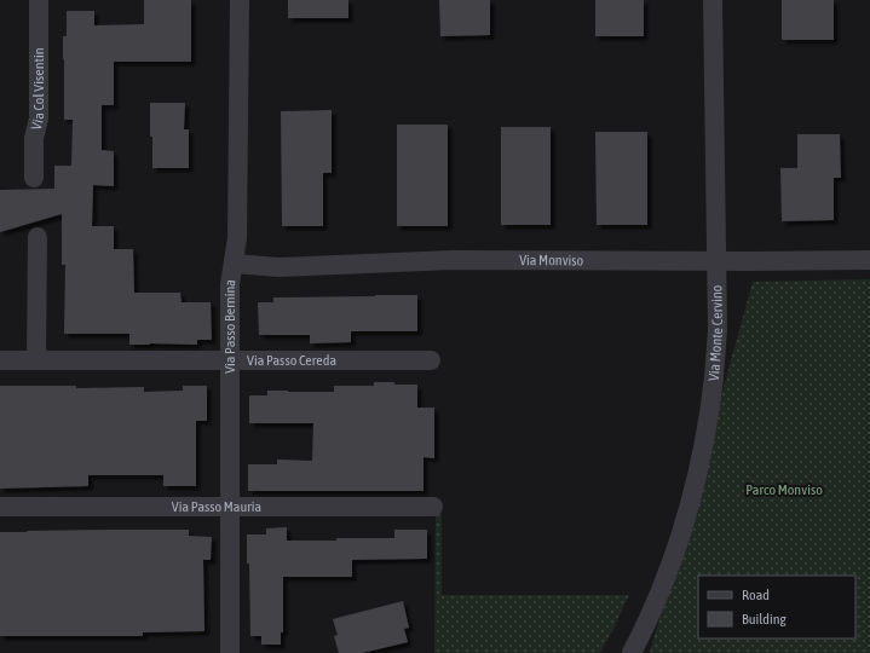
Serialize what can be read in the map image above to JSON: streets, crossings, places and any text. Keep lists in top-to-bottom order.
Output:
{
  "streets": {
    "street": [
      "Via Col Visentin",
      "Via Monviso",
      "Via Passo Bernina",
      "Via Monte Cervino",
      "Via Passo Cereda",
      "Via Passo Mauria"
    ]
  },
  "crossings": [
    ["Via Monviso", "Via Passo Bernina"],
    ["Via Monviso", "Via Monte Cervino"],
    ["Via Passo Bernina", "Via Passo Cereda"],
    ["Via Passo Bernina", "Via Passo Mauria"]
  ],
  "parks": ["Parco Monviso"],
  "legend": ["Road", "Building"]
}
